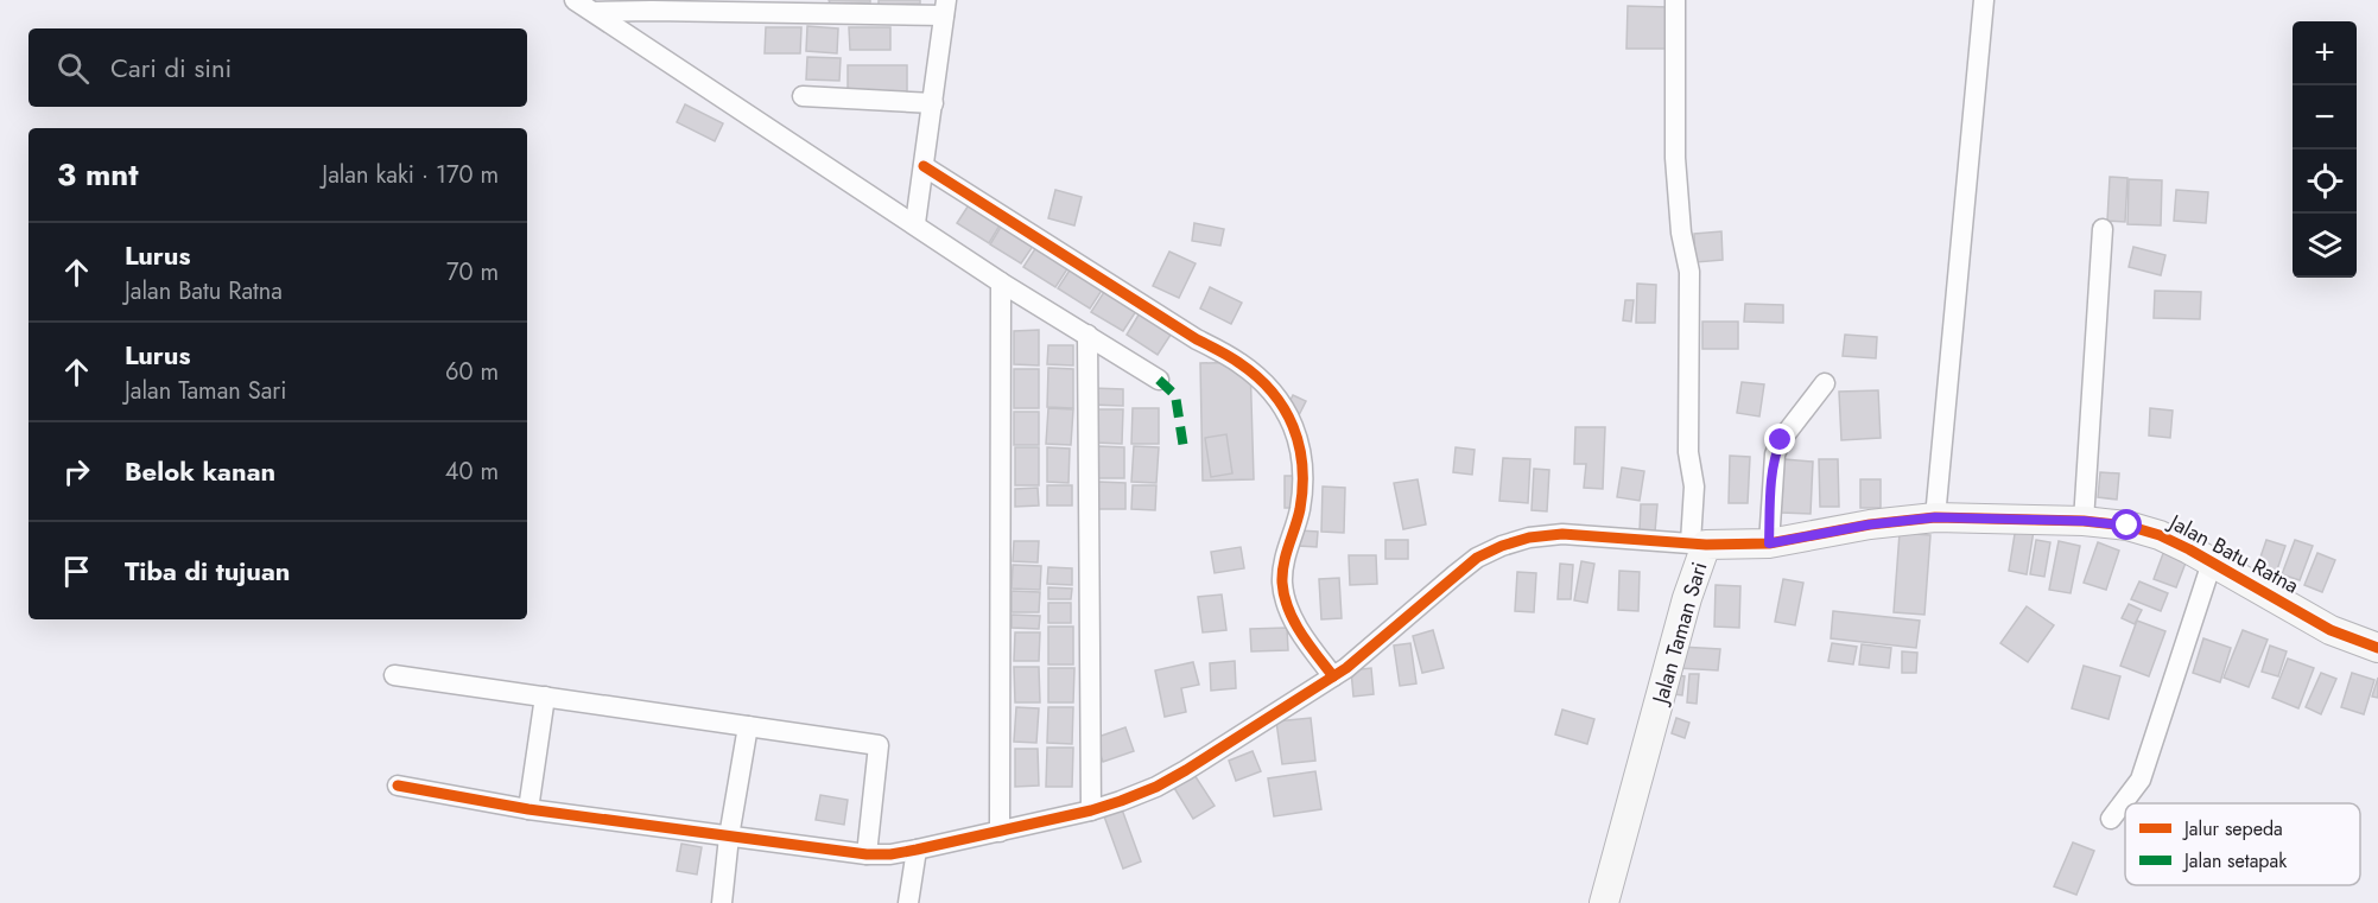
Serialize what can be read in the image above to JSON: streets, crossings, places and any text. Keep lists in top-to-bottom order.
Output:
{
  "streets": {
    "street": ["Jalan Batu Ratna", "Jalan Taman Sari"]
  },
  "crossings": [
    ["Jalan Batu Ratna", "Jalan Taman Sari"]
  ],
  "legend": ["Jalur sepeda", "Jalan setapak"],
  "page": {
    "map_buttons": ["+", "−"],
    "search": "Cari di sini",
    "heading": ["3 mnt", "Jalan kaki · 170 m"],
    "list": [
      ["Lurus", "Jalan Batu Ratna", "70 m"],
      ["Lurus", "Jalan Taman Sari", "60 m"],
      ["Belok kanan", "40 m"],
      "Tiba di tujuan"
    ]
  }
}
